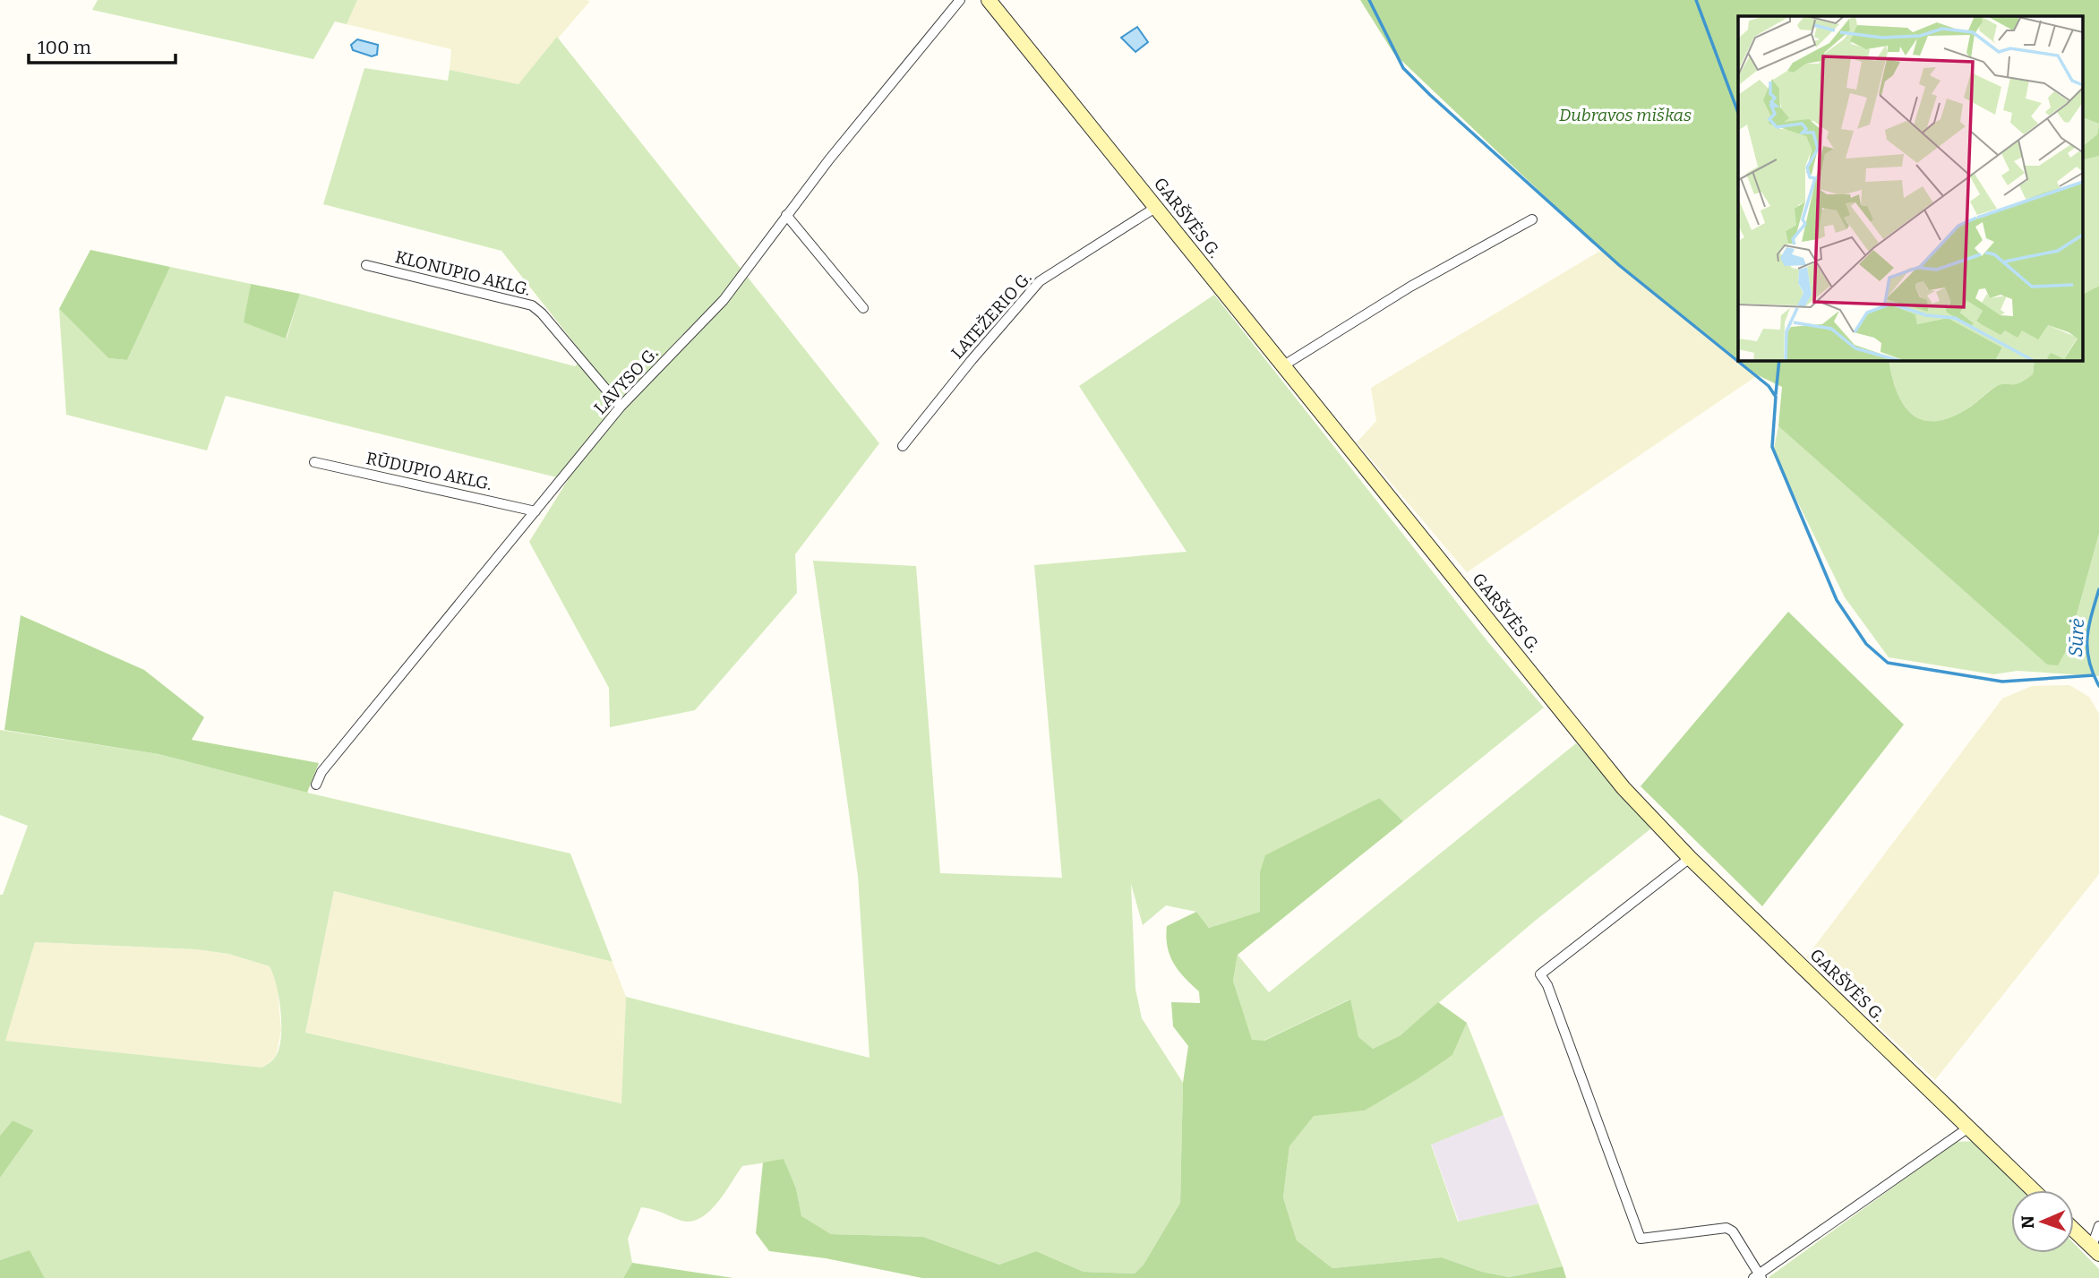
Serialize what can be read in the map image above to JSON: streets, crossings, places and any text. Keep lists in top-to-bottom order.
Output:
{
  "streets": {
    "main road": ["GARŠVĖS G."],
    "street": [
      "KLONUPIO AKLG.",
      "LATEŽERIO G.",
      "LAVYSO G.",
      "RŪDUPIO AKLG."
    ]
  },
  "crossings": [
    ["GARŠVĖS G.", "LATEŽERIO G."],
    ["KLONUPIO AKLG.", "LAVYSO G."],
    ["LAVYSO G.", "RŪDUPIO AKLG."]
  ],
  "water": ["Sūrė"],
  "parks": ["Dubravos miškas"],
  "scale_bar": "100 m",
  "north": "left"
}
